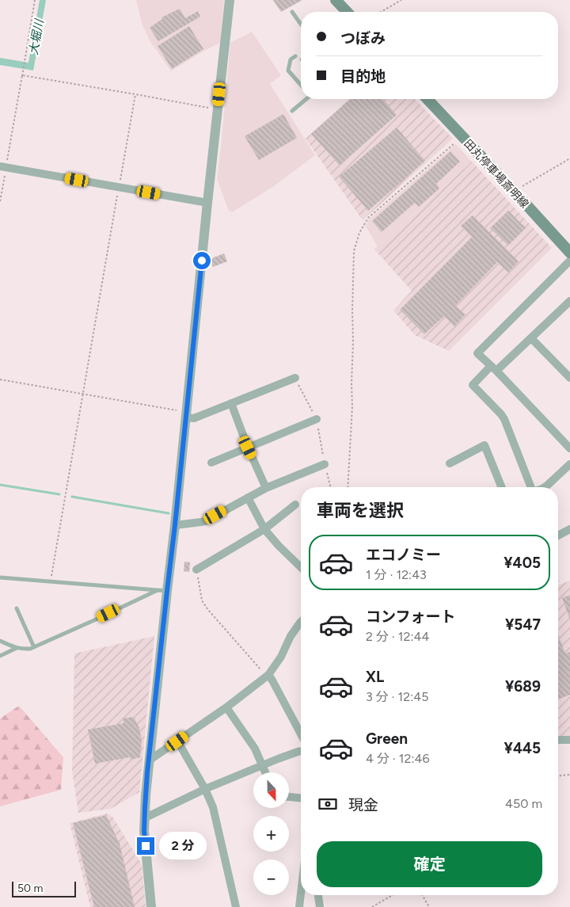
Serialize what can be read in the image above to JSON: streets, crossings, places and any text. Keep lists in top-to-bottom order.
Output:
{
  "streets": {
    "main road": ["田丸停車場斎明線"]
  },
  "water": ["大堀川"],
  "scale_bar": "50 m",
  "north": "bottom",
  "page": {
    "banner": ["つぼみ", "目的地"],
    "heading": "車両を選択",
    "list": [
      {
        "name": "エコノミー",
        "note": "1 分 · 12:43",
        "value": "¥405"
      },
      {
        "name": "コンフォート",
        "note": "2 分 · 12:44",
        "value": "¥547"
      },
      {
        "name": "XL",
        "note": "3 分 · 12:45",
        "value": "¥689"
      },
      {
        "name": "Green",
        "note": "4 分 · 12:46",
        "value": "¥445"
      }
    ],
    "map_buttons": ["+", "−"],
    "pay": ["現金", "450 m"],
    "bubble": "2 分",
    "buttons": "確定",
    "scale": "50 m"
  }
}
